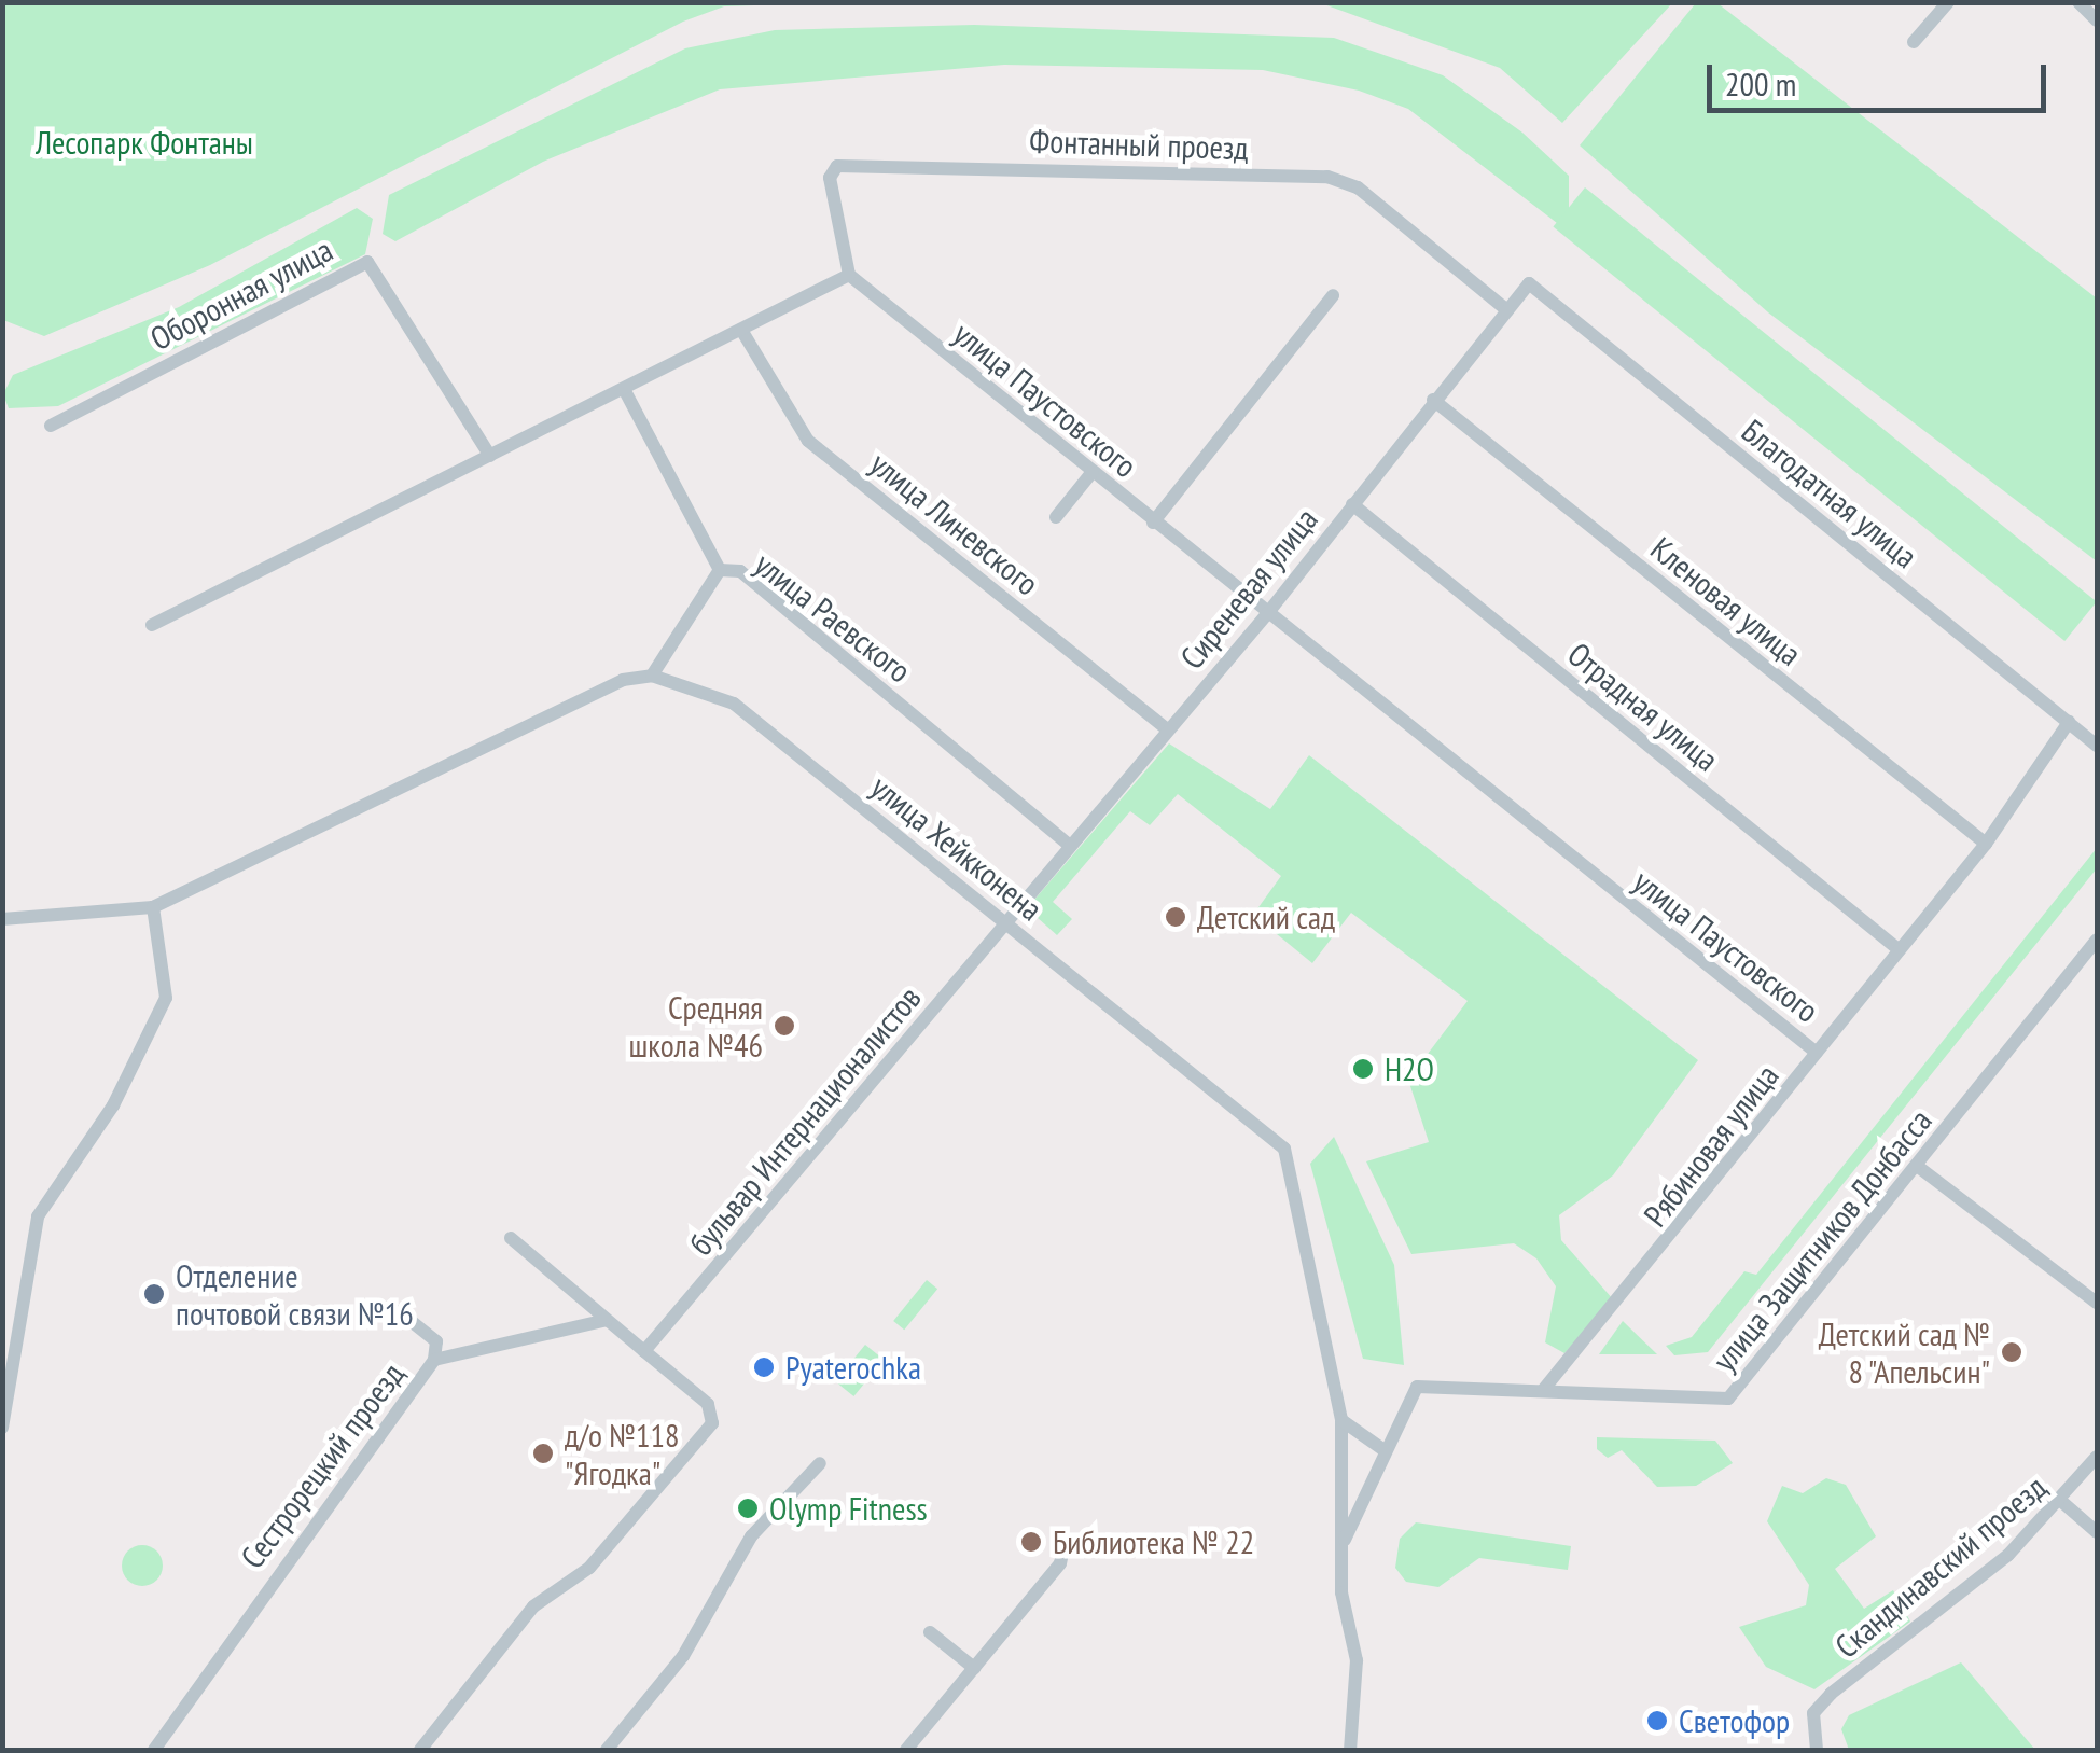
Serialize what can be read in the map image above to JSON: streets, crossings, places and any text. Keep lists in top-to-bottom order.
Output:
{
  "streets": {
    "street": [
      "Фонтанный проезд",
      "Оборонная улица",
      "улица Паустовского",
      "Благодатная улица",
      "улица Линевского",
      "Сиреневая улица",
      "Кленовая улица",
      "улица Раевского",
      "Отрадная улица",
      "улица Хейкконена",
      "бульвар Интернационалистов",
      "Рябиновая улица",
      "улица Защитников Донбасса",
      "Сестрорецкий проезд",
      "Скандинавский проезд"
    ]
  },
  "crossings": [
    ["Фонтанный проезд", "улица Паустовского"],
    ["Фонтанный проезд", "Сиреневая улица"],
    ["улица Паустовского", "Сиреневая улица"],
    ["улица Паустовского", "Рябиновая улица"],
    ["Благодатная улица", "Сиреневая улица"],
    ["Благодатная улица", "Рябиновая улица"],
    ["улица Линевского", "Сиреневая улица"],
    ["Сиреневая улица", "Кленовая улица"],
    ["Сиреневая улица", "улица Раевского"],
    ["Сиреневая улица", "Отрадная улица"],
    ["Сиреневая улица", "улица Хейкконена"],
    ["Сиреневая улица", "бульвар Интернационалистов"],
    ["Кленовая улица", "Рябиновая улица"],
    ["Отрадная улица", "Рябиновая улица"],
    ["улица Хейкконена", "бульвар Интернационалистов"],
    ["улица Хейкконена", "улица Защитников Донбасса"],
    ["Рябиновая улица", "улица Защитников Донбасса"]
  ],
  "parks": ["Лесопарк Фонтаны"],
  "places": [
    "Детский сад",
    "Средняя школа №46",
    "H2O",
    "Отделение почтовой связи №16",
    "Детский сад № 8 \"Апельсин\"",
    "Pyaterochka",
    "д/о №118 \"Ягодка\"",
    "Olymp Fitness",
    "Библиотека № 22",
    "Светофор"
  ],
  "scale_bar": "200 m"
}
